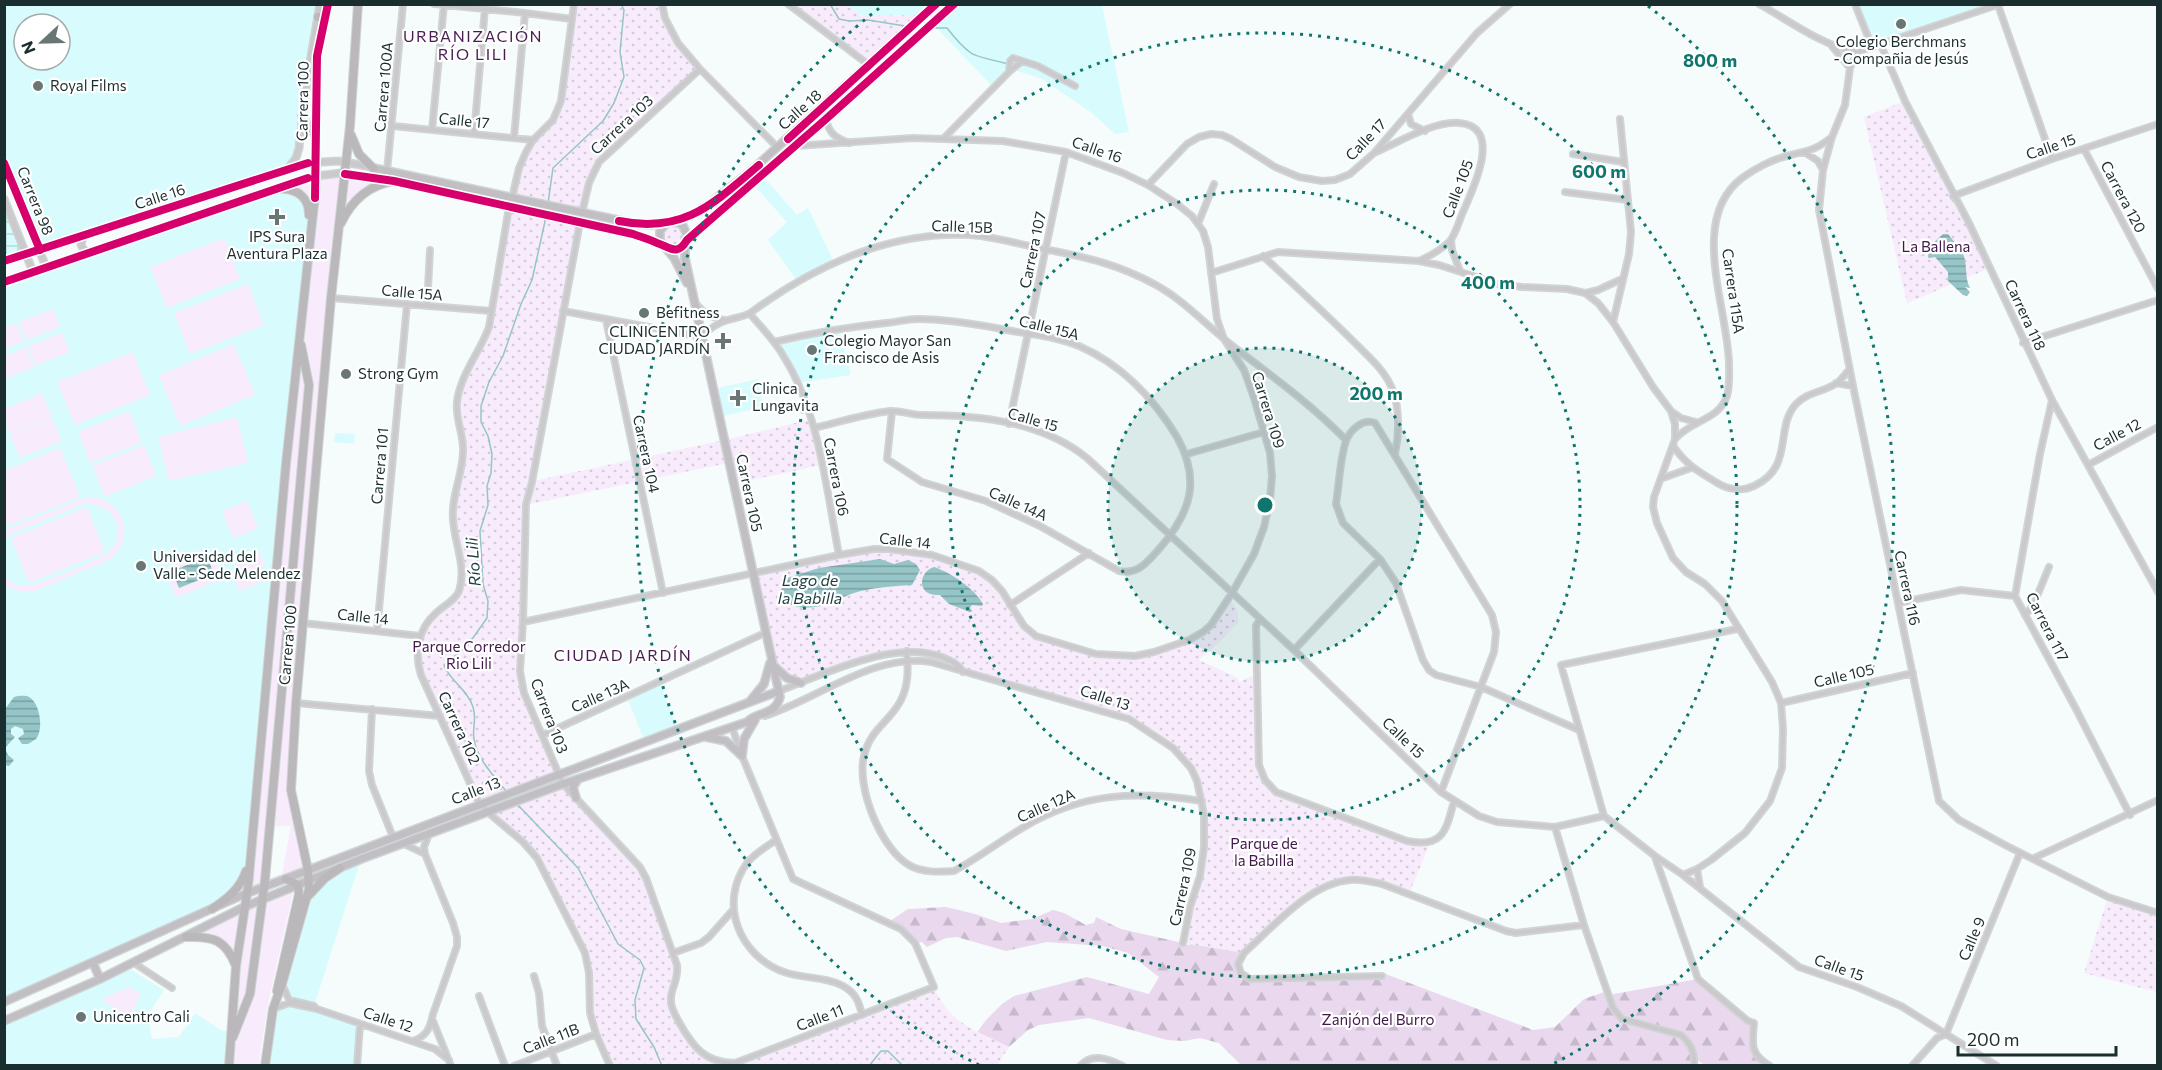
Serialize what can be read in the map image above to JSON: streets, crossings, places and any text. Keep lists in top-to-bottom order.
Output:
{
  "streets": {
    "main road": [
      "Carrera 100",
      "Calle 18",
      "Calle 16",
      "Carrera 105",
      "Calle 13"
    ],
    "street": [
      "Carrera 100A",
      "Calle 17",
      "Carrera 103",
      "Calle 15",
      "Calle 105",
      "Carrera 120",
      "Carrera 98",
      "Calle 15B",
      "Carrera 107",
      "Carrera 115A",
      "Calle 15A",
      "Carrera 118",
      "Carrera 109",
      "Calle 12",
      "Carrera 104",
      "Carrera 101",
      "Carrera 106",
      "Calle 14A",
      "Calle 14",
      "Carrera 116",
      "Carrera 117",
      "Calle 13A",
      "Carrera 102",
      "Calle 12A",
      "Calle 9",
      "Calle 11",
      "Calle 11B"
    ]
  },
  "crossings": [
    ["Carrera 100A", "Calle 17"],
    ["Carrera 100A", "Calle 16"],
    ["Carrera 100", "Calle 16"],
    ["Carrera 100", "Calle 15A"],
    ["Carrera 100", "Calle 12"],
    ["Carrera 100", "Calle 14"],
    ["Carrera 100", "Calle 13"],
    ["Calle 18", "Calle 16"],
    ["Calle 18", "Carrera 105"],
    ["Calle 17", "Calle 16"],
    ["Calle 17", "Calle 105"],
    ["Carrera 103", "Calle 16"],
    ["Carrera 103", "Calle 14"],
    ["Carrera 103", "Calle 13A"],
    ["Carrera 103", "Calle 13"],
    ["Carrera 103", "Calle 11"],
    ["Calle 15", "Carrera 120"],
    ["Calle 15", "Carrera 107"],
    ["Calle 15", "Calle 15A"],
    ["Calle 15", "Carrera 118"],
    ["Calle 15", "Carrera 109"],
    ["Calle 15", "Carrera 106"],
    ["Calle 15", "Calle 14A"],
    ["Calle 15", "Calle 14"],
    ["Calle 15", "Calle 9"],
    ["Calle 16", "Carrera 98"],
    ["Calle 16", "Calle 15B"],
    ["Calle 16", "Carrera 107"],
    ["Calle 16", "Carrera 109"],
    ["Calle 16", "Carrera 105"],
    ["Calle 105", "Carrera 116"],
    ["Calle 15B", "Carrera 107"],
    ["Calle 15B", "Carrera 109"],
    ["Calle 15B", "Carrera 106"],
    ["Calle 15B", "Carrera 105"],
    ["Carrera 107", "Calle 15A"],
    ["Calle 15A", "Carrera 101"],
    ["Calle 15A", "Carrera 106"],
    ["Calle 15A", "Calle 14A"],
    ["Carrera 118", "Calle 12"],
    ["Carrera 118", "Carrera 117"],
    ["Carrera 109", "Calle 14"],
    ["Carrera 109", "Calle 13"],
    ["Carrera 109", "Calle 12A"],
    ["Calle 12", "Calle 13"],
    ["Carrera 104", "Calle 14"],
    ["Carrera 101", "Calle 14"],
    ["Carrera 106", "Calle 14"],
    ["Carrera 105", "Calle 14"],
    ["Carrera 105", "Calle 13A"],
    ["Carrera 105", "Calle 13"],
    ["Calle 14", "Carrera 102"],
    ["Carrera 116", "Calle 9"],
    ["Calle 13", "Carrera 102"],
    ["Calle 13", "Calle 12A"],
    ["Carrera 102", "Calle 11B"]
  ],
  "districts": ["URBANIZACIÓN RÍO LILI", "CIUDAD JARDÍN"],
  "water": ["Río Lili", "Lago de la Babilla"],
  "parks": [
    "La Ballena",
    "Parque Corredor Rio Lili",
    "Parque de la Babilla",
    "Zanjón del Burro"
  ],
  "places": {
    "other": [
      "Colegio Berchmans - Compañia de Jesús",
      "Royal Films",
      "Befitness",
      "Colegio Mayor San Francisco de Asis",
      "Strong Gym",
      "Universidad del Valle - Sede Melendez",
      "Unicentro Cali"
    ],
    "health": ["IPS Sura Aventura Plaza", "CLINICENTRO CIUDAD JARDÍN", "Clinica Lungavita"]
  },
  "scale_bar": "200 m",
  "north": "left",
  "rings": [
    "800 m",
    "600 m",
    "400 m",
    "200 m"
  ]
}
